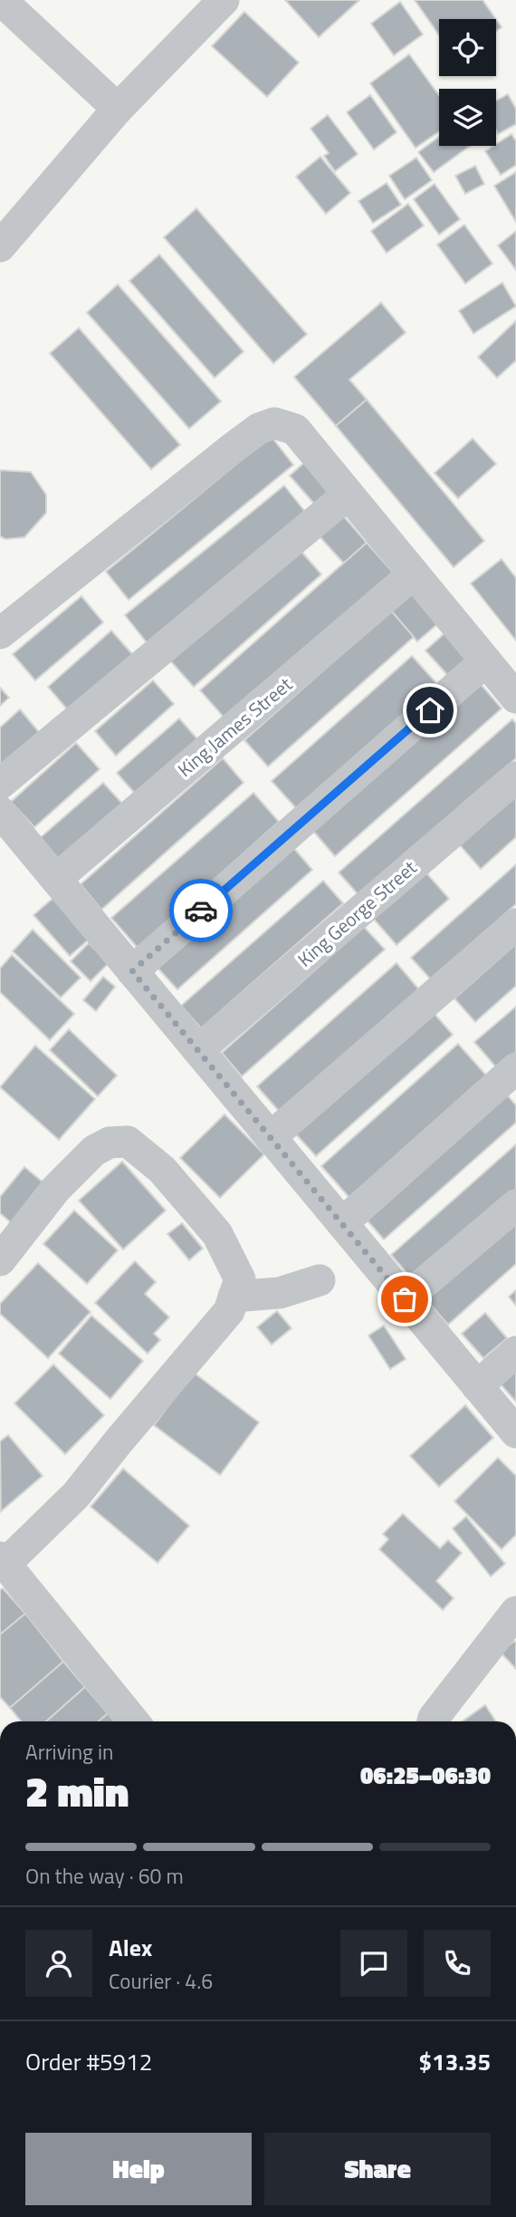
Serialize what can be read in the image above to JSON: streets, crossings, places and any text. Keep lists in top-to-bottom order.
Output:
{
  "streets": {
    "street": ["King James Street", "King George Street"]
  },
  "page": {
    "heading": ["2 min", "Arriving in", "06:25–06:30"],
    "panel": [
      "Alex",
      "Courier · 4.6",
      "Order #5912",
      "$13.35"
    ],
    "bar": "On the way · 60 m",
    "buttons": ["Help", "Share"]
  }
}
